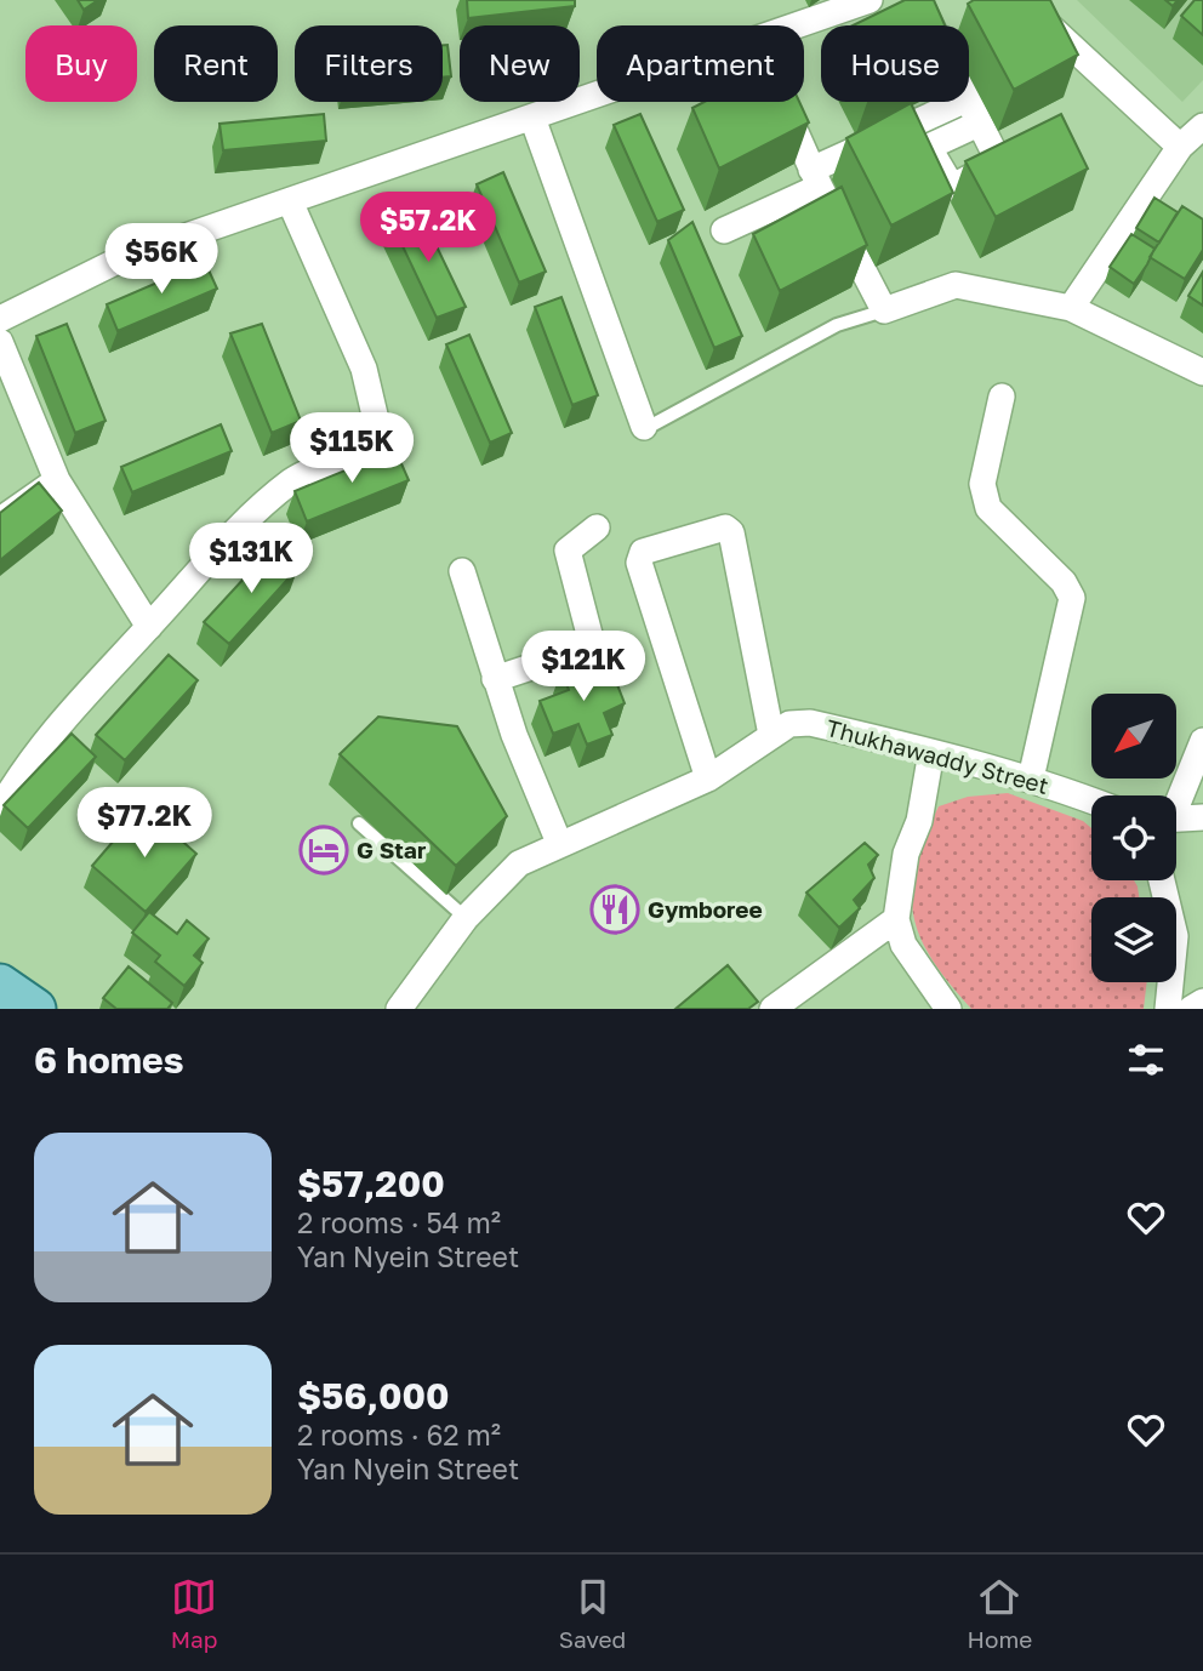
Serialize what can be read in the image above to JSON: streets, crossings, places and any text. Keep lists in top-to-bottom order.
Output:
{
  "streets": {
    "street": ["Thukhawaddy Street"]
  },
  "places": {
    "hotel": ["G Star"],
    "restaurant": ["Gymboree"]
  },
  "north": "bottom left",
  "page": {
    "chip": [
      "Buy",
      "Rent",
      "Filters",
      "New",
      "Apartment",
      "House"
    ],
    "price": [
      "$57.2K",
      "$56K",
      "$115K",
      "$131K",
      "$121K",
      "$77.2K"
    ],
    "heading": "6 homes",
    "list": [
      {
        "name": "$57,200",
        "note": "2 rooms · 54 m² · Yan Nyein Street"
      },
      {
        "name": "$56,000",
        "note": "2 rooms · 62 m² · Yan Nyein Street"
      }
    ],
    "tabs": ["Map", "Saved", "Home"]
  }
}
